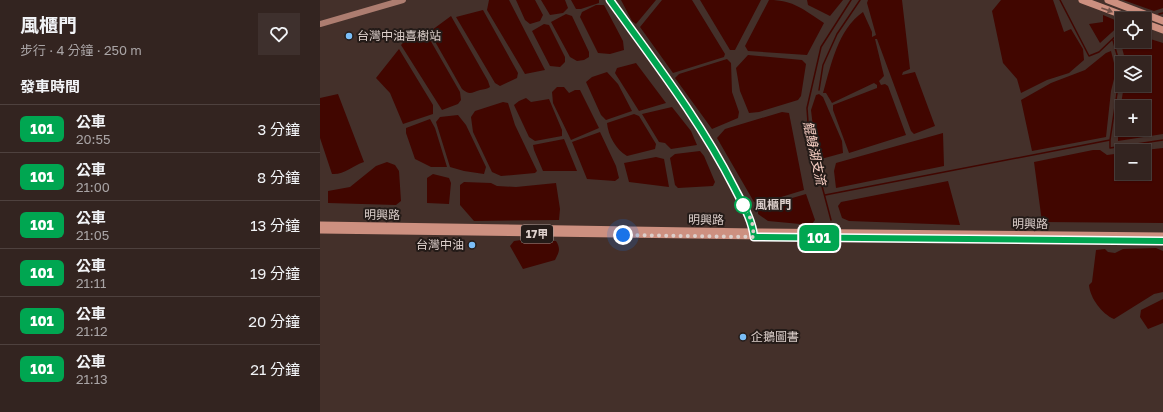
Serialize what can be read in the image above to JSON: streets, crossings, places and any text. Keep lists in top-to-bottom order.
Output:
{
  "streets": {
    "main road": ["明興路", "17甲"]
  },
  "water": ["鯤鯓湖支流"],
  "places": [
    "台灣中油喜樹站",
    "風櫃門",
    "台灣中油",
    "企鵝圖書"
  ],
  "lines": ["bus line 101"],
  "page": {
    "heading": [
      ["風櫃門", "步行 · 4 分鐘 · 250 m"],
      "發車時間"
    ],
    "on_map": "101",
    "map_buttons": ["+", "−"],
    "list": [
      {
        "mark": "101",
        "name": "公車",
        "note": "20:55",
        "value": "3 分鐘"
      },
      {
        "mark": "101",
        "name": "公車",
        "note": "21:00",
        "value": "8 分鐘"
      },
      {
        "mark": "101",
        "name": "公車",
        "note": "21:05",
        "value": "13 分鐘"
      },
      {
        "mark": "101",
        "name": "公車",
        "note": "21:11",
        "value": "19 分鐘"
      },
      {
        "mark": "101",
        "name": "公車",
        "note": "21:12",
        "value": "20 分鐘"
      },
      {
        "mark": "101",
        "name": "公車",
        "note": "21:13",
        "value": "21 分鐘"
      }
    ]
  }
}
